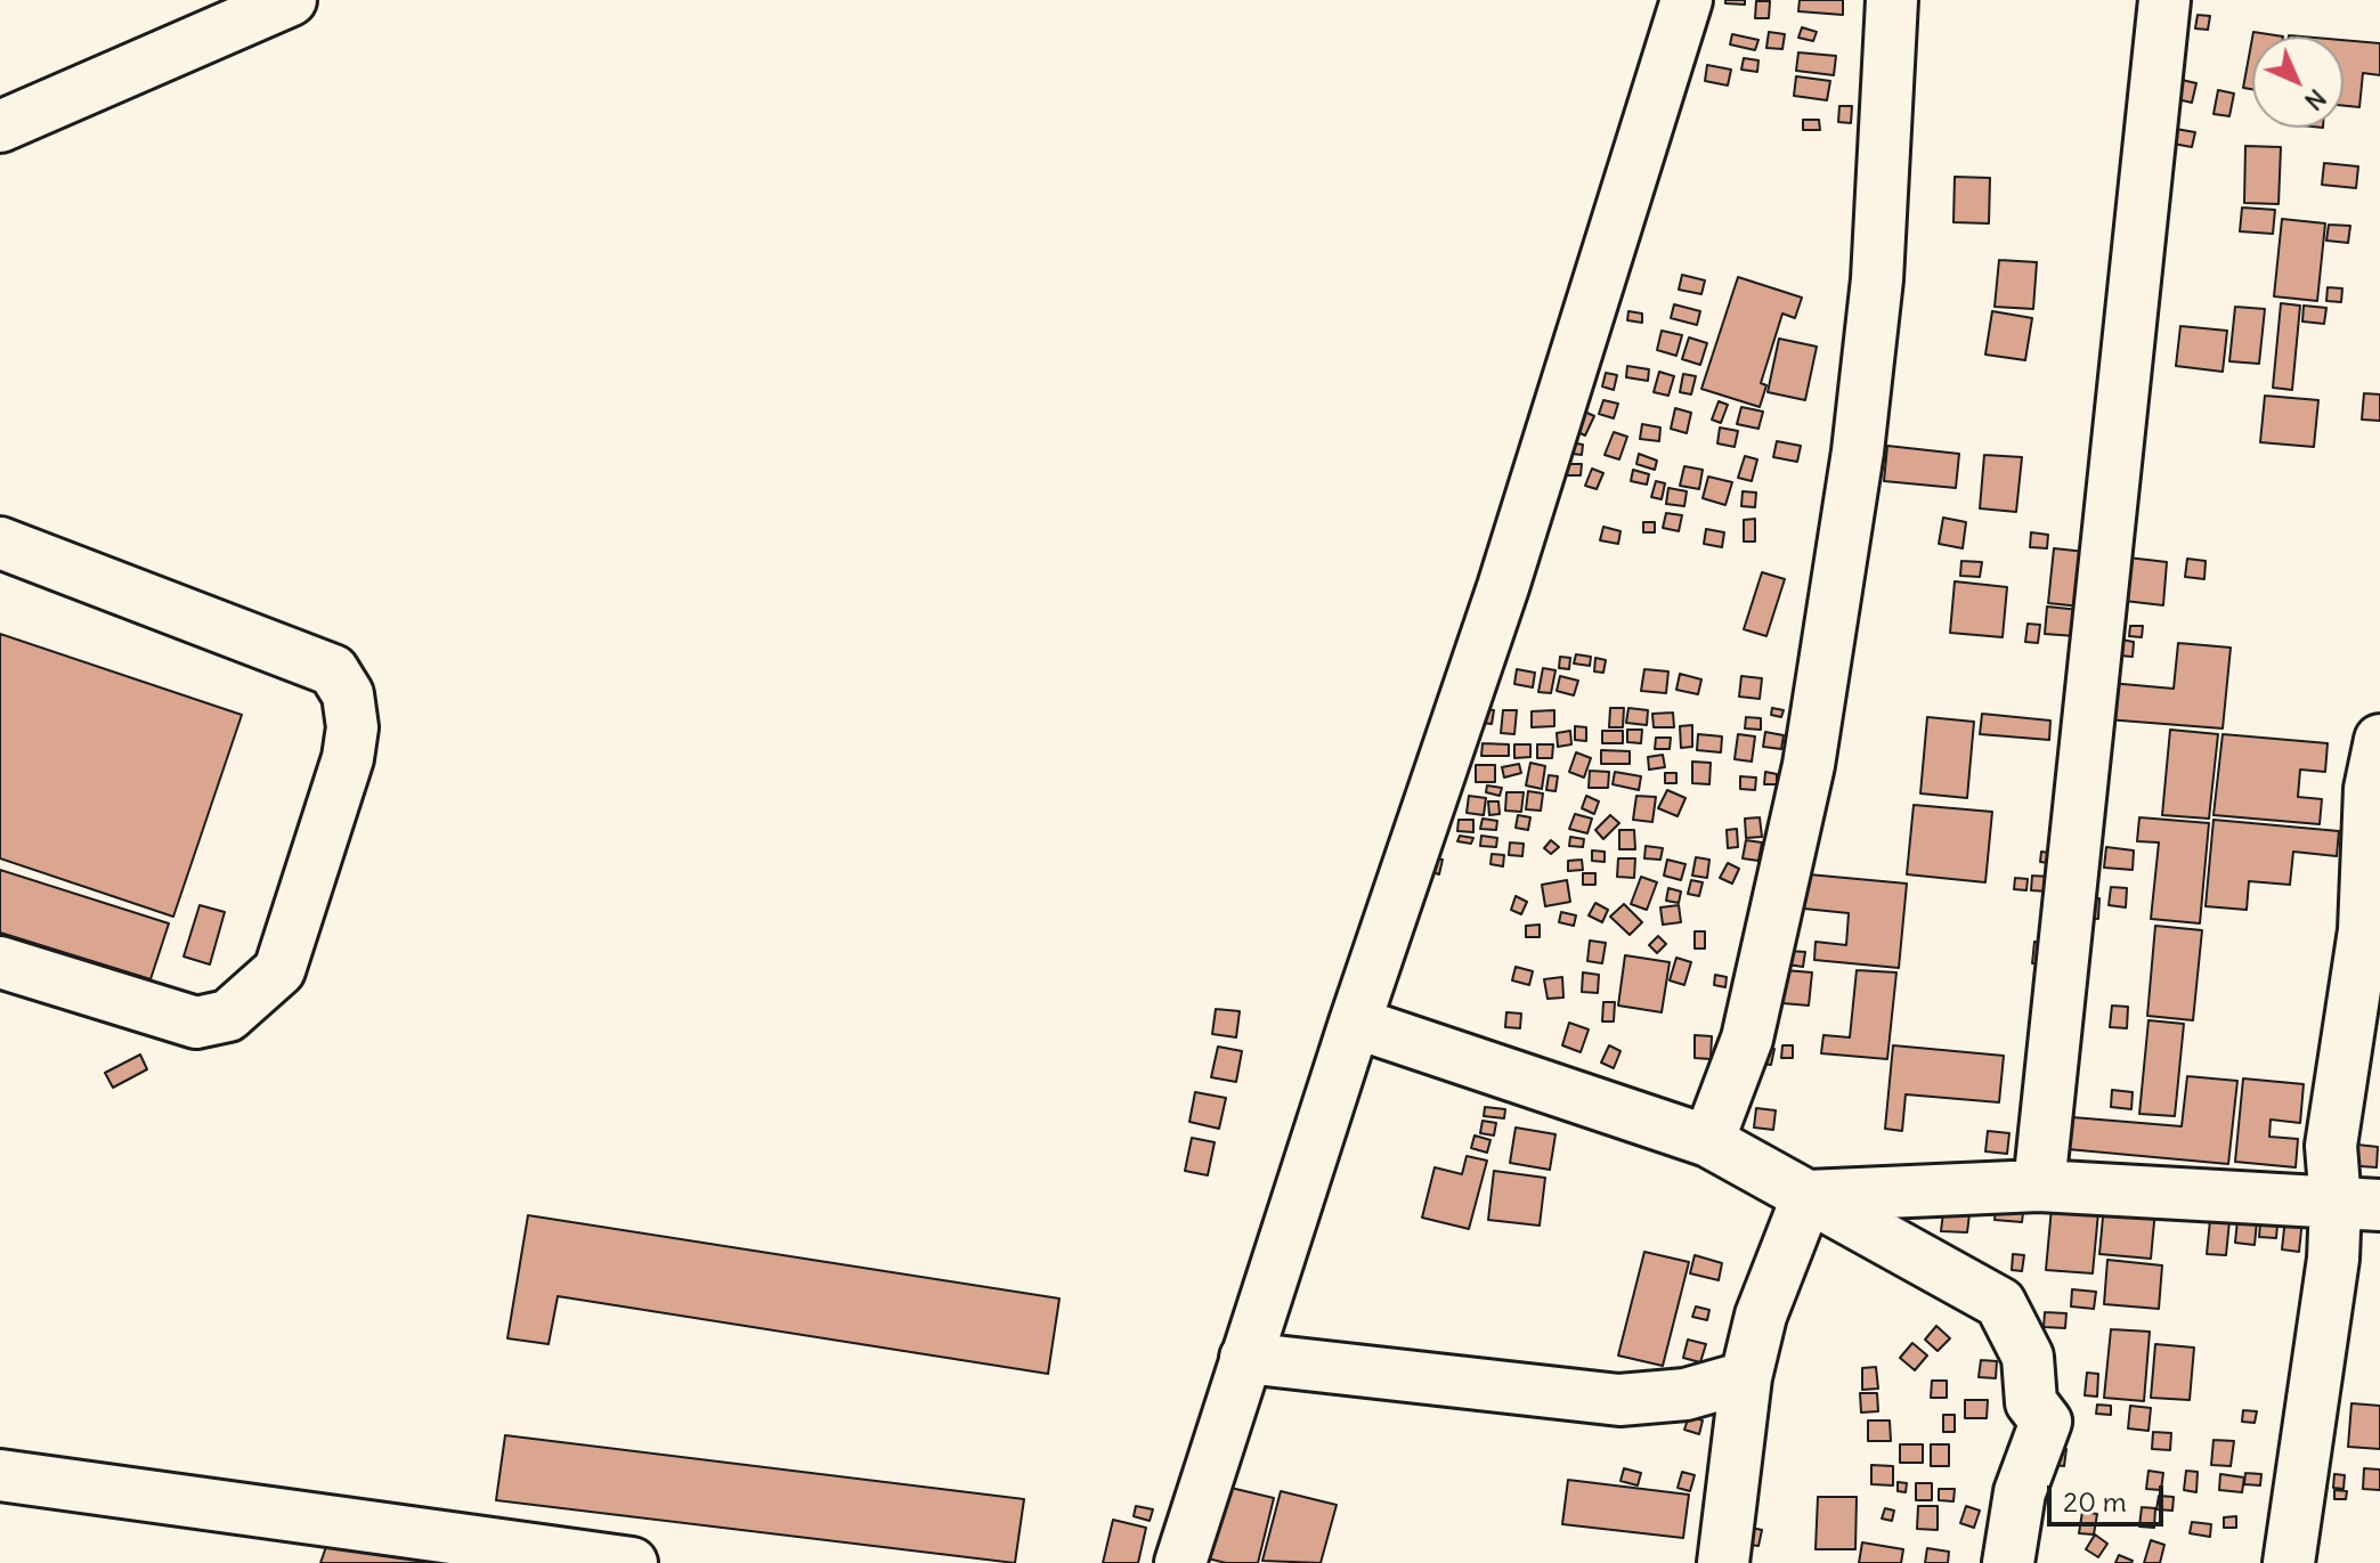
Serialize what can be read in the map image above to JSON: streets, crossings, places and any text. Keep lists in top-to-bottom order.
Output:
{
  "scale_bar": "20 m",
  "north": "bottom right"
}
